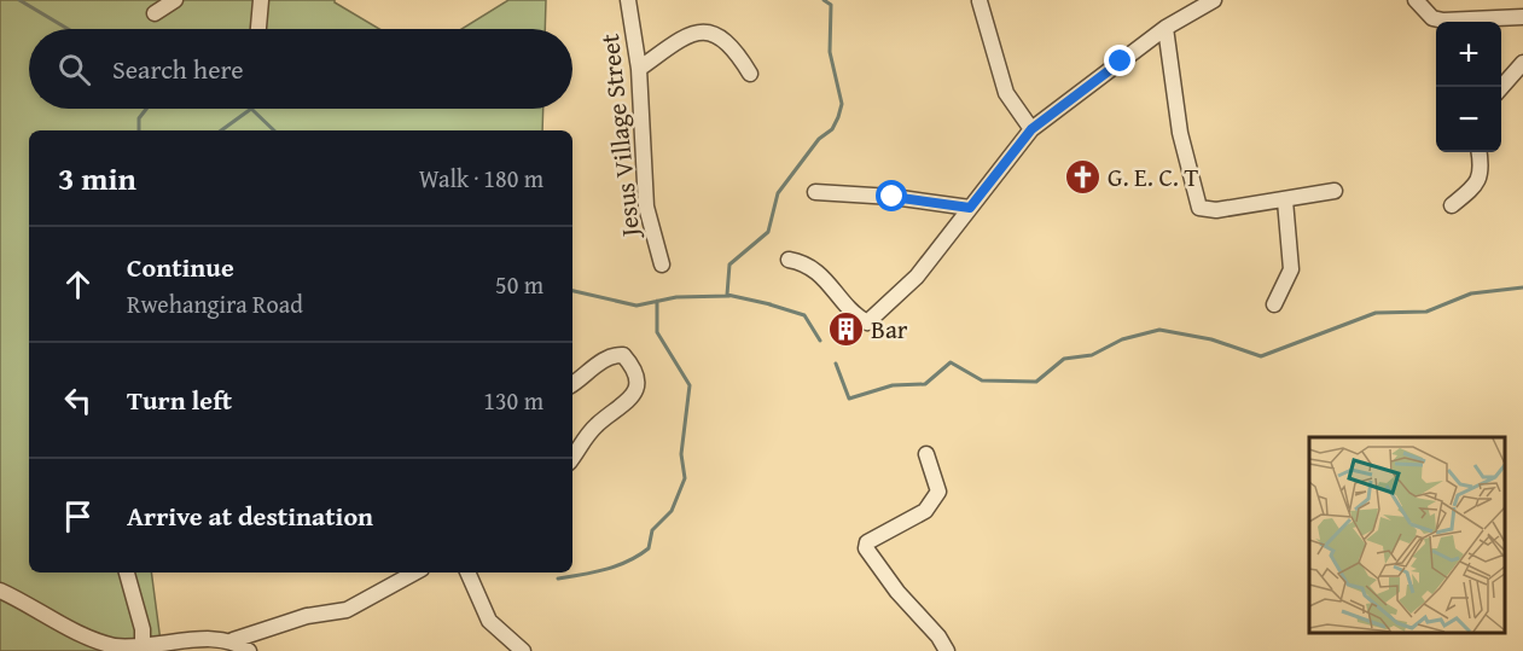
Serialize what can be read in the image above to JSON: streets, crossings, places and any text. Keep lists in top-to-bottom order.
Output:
{
  "streets": {
    "street": ["Jesus Village Street"]
  },
  "places": {
    "church": ["G. E. C. T"],
    "building": ["Bar"]
  },
  "page": {
    "map_buttons": ["+", "−"],
    "search": "Search here",
    "heading": ["3 min", "Walk · 180 m"],
    "list": [
      ["Continue", "Rwehangira Road", "50 m"],
      ["Turn left", "130 m"],
      "Arrive at destination"
    ]
  }
}
